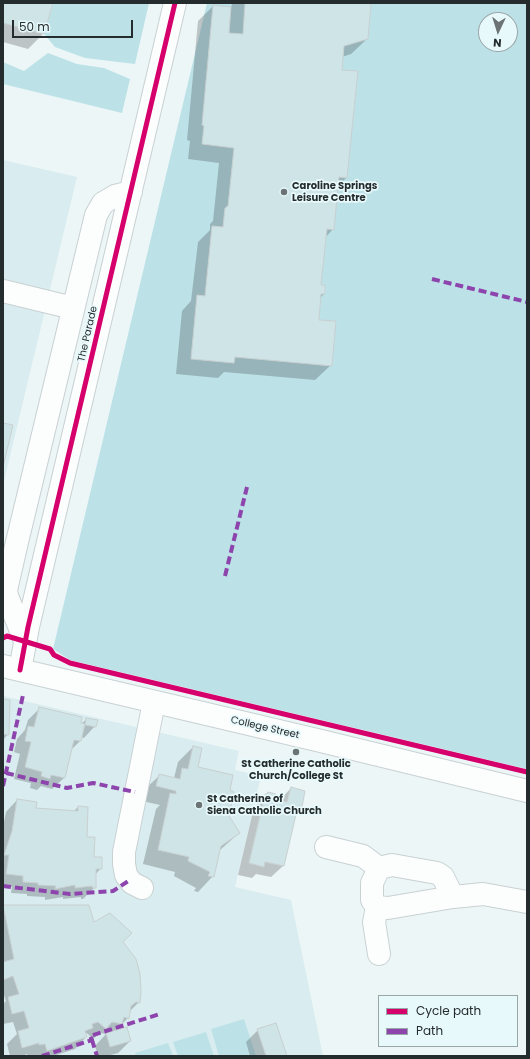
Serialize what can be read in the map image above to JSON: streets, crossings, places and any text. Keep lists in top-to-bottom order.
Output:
{
  "streets": {
    "street": ["The Parade", "College Street"]
  },
  "crossings": [
    ["The Parade", "College Street"]
  ],
  "places": ["Caroline Springs Leisure Centre", "St Catherine Catholic Church/College St", "St Catherine of Siena Catholic Church"],
  "legend": ["Cycle path", "Path"],
  "scale_bar": "50 m",
  "north": "bottom"
}
